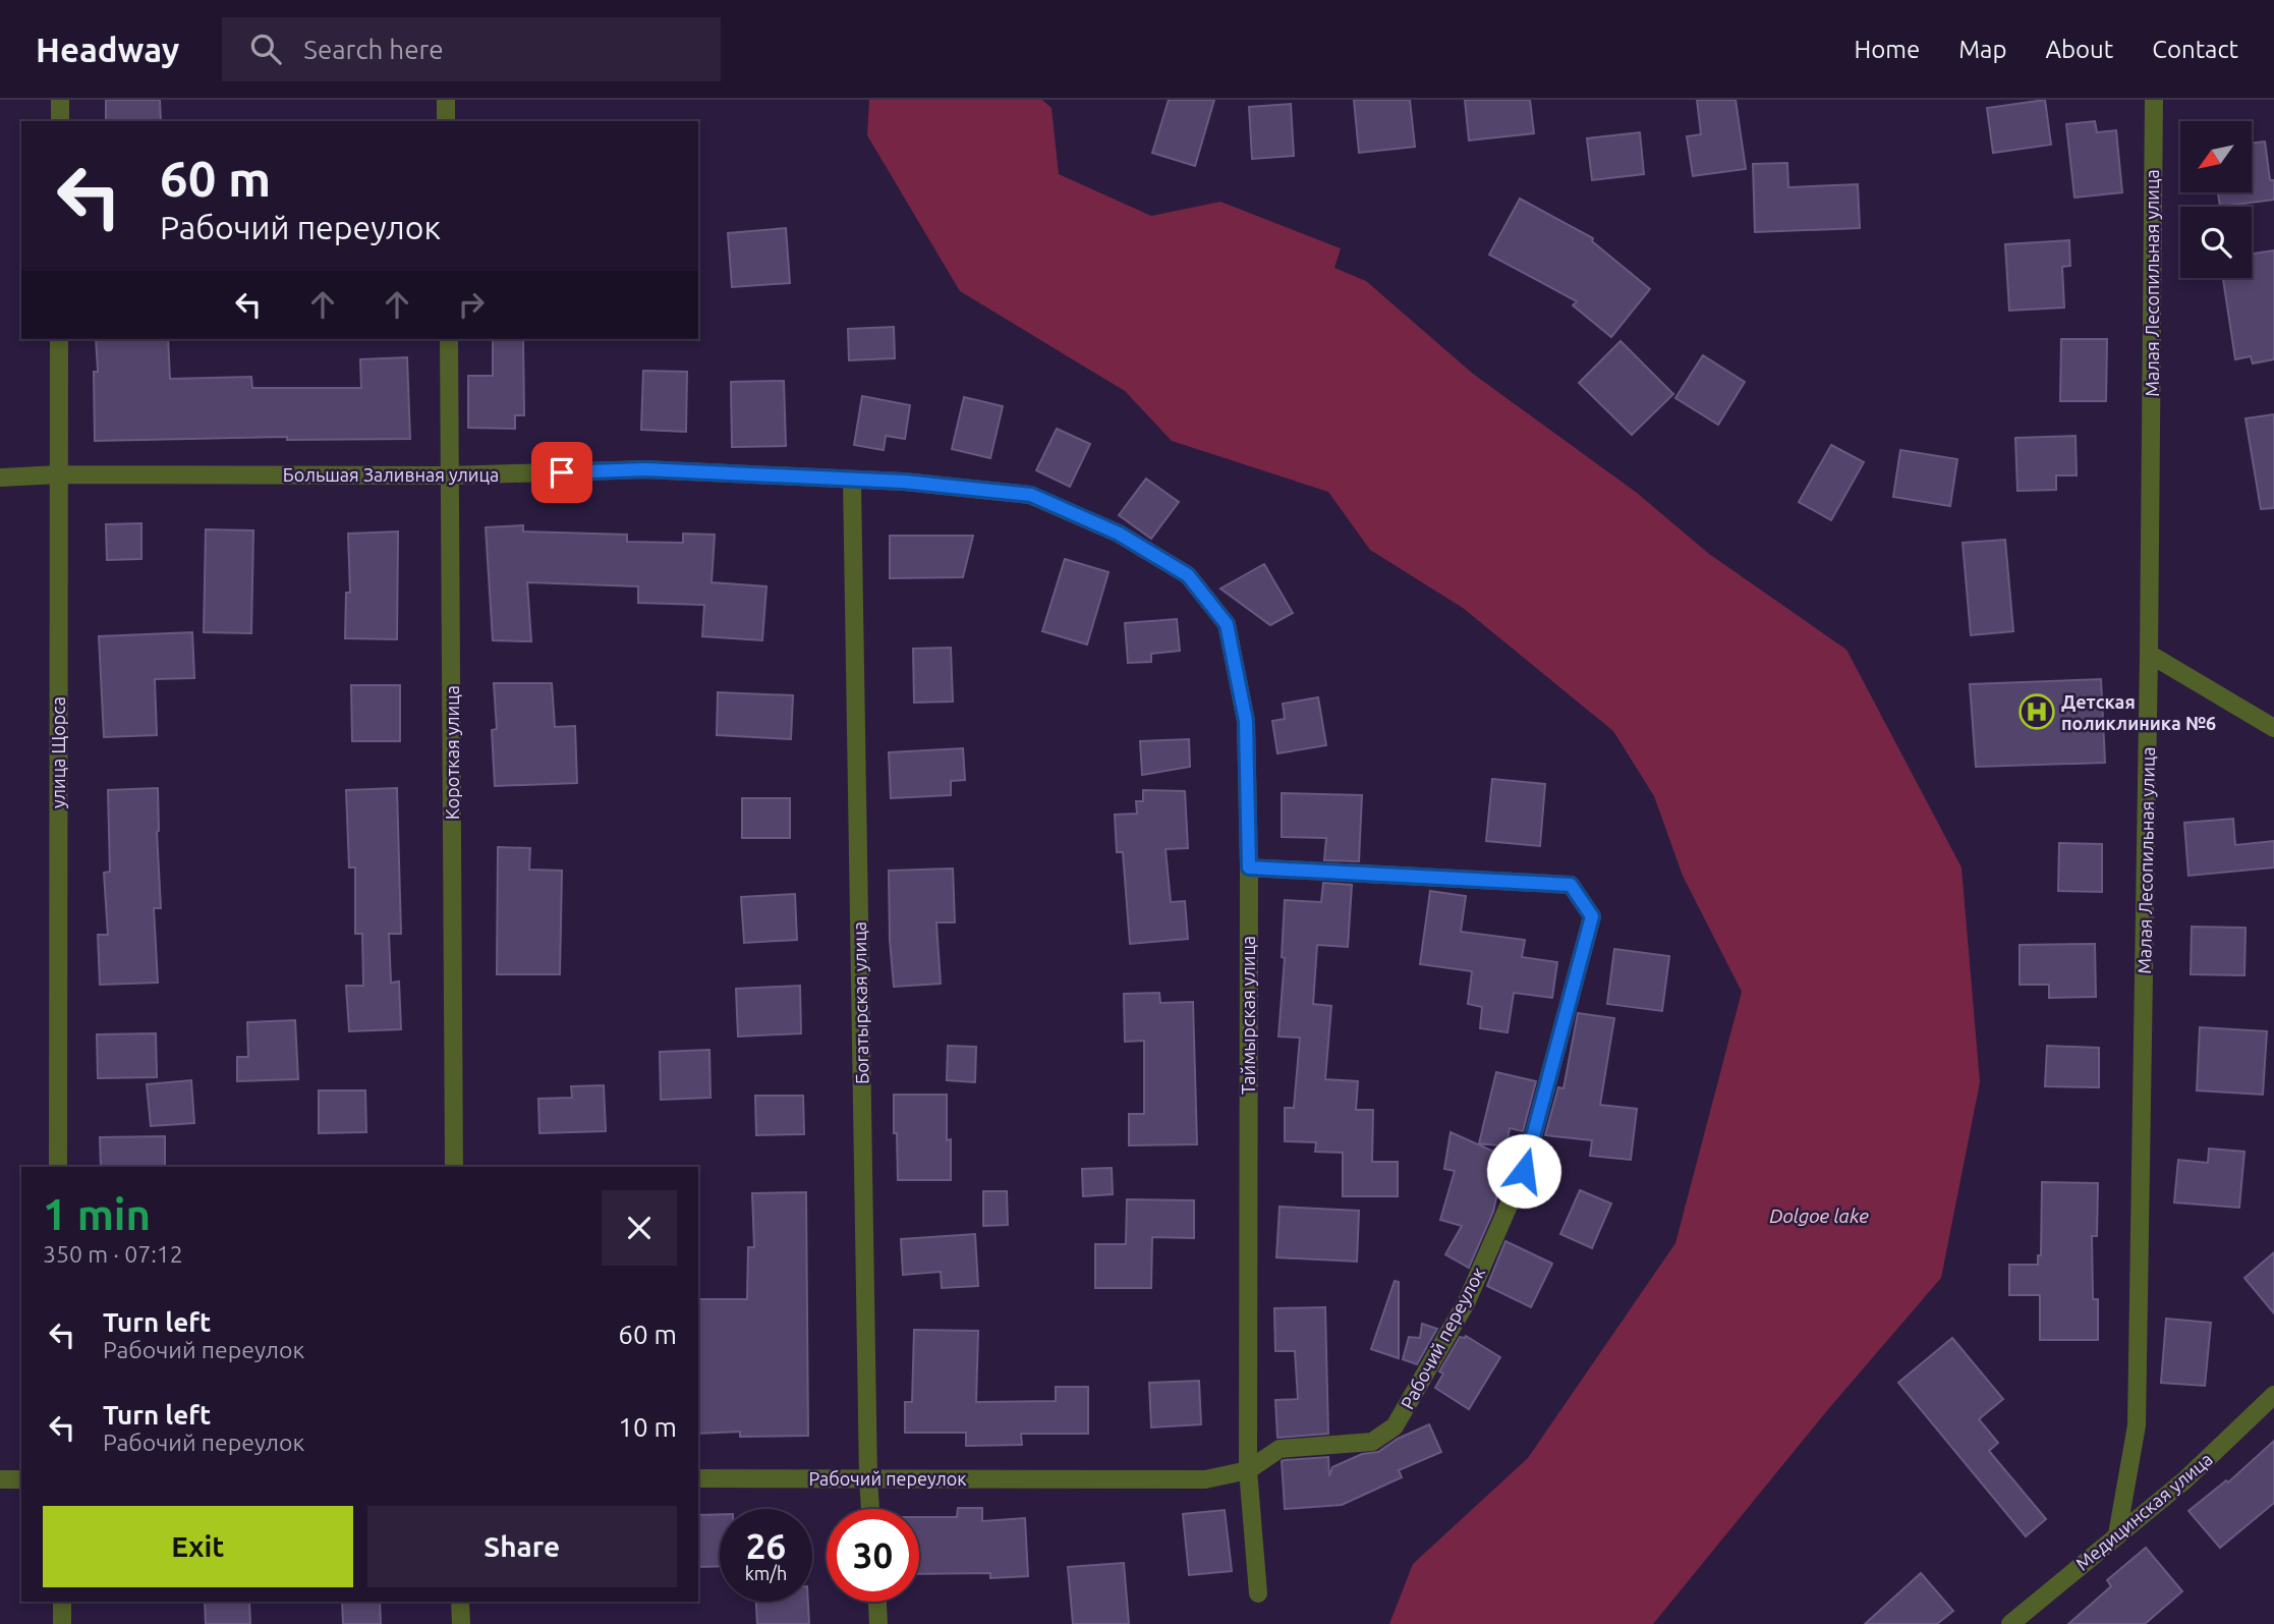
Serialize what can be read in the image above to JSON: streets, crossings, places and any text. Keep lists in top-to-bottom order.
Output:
{
  "streets": {
    "street": [
      "Малая Лесопильная улица",
      "Большая Заливная улица",
      "улица Щорса",
      "Короткая улица",
      "Богатырская улица",
      "Таймырская улица",
      "Рабочий переулок",
      "Медицинская улица"
    ]
  },
  "crossings": [
    ["Малая Лесопильная улица", "Медицинская улица"],
    ["Большая Заливная улица", "улица Щорса"],
    ["Большая Заливная улица", "Короткая улица"],
    ["Большая Заливная улица", "Богатырская улица"],
    ["Большая Заливная улица", "Таймырская улица"],
    ["Богатырская улица", "Рабочий переулок"],
    ["Таймырская улица", "Рабочий переулок"]
  ],
  "water": ["Dolgoe lake"],
  "places": {
    "hospital": ["Детская поликлиника №6"]
  },
  "north": "bottom left",
  "page": {
    "header": "Headway",
    "search": "Search here",
    "nav": [
      "Home",
      "Map",
      "About",
      "Contact"
    ],
    "turn": ["60 m", "Рабочий переулок"],
    "heading": ["1 min", "350 m · 07:12"],
    "list": [
      {
        "name": "Turn left",
        "note": "Рабочий переулок",
        "value": "60 m"
      },
      {
        "name": "Turn left",
        "note": "Рабочий переулок",
        "value": "10 m"
      }
    ],
    "buttons": ["Exit", "Share"],
    "speed": "26 km/h",
    "limit": "30"
  }
}
